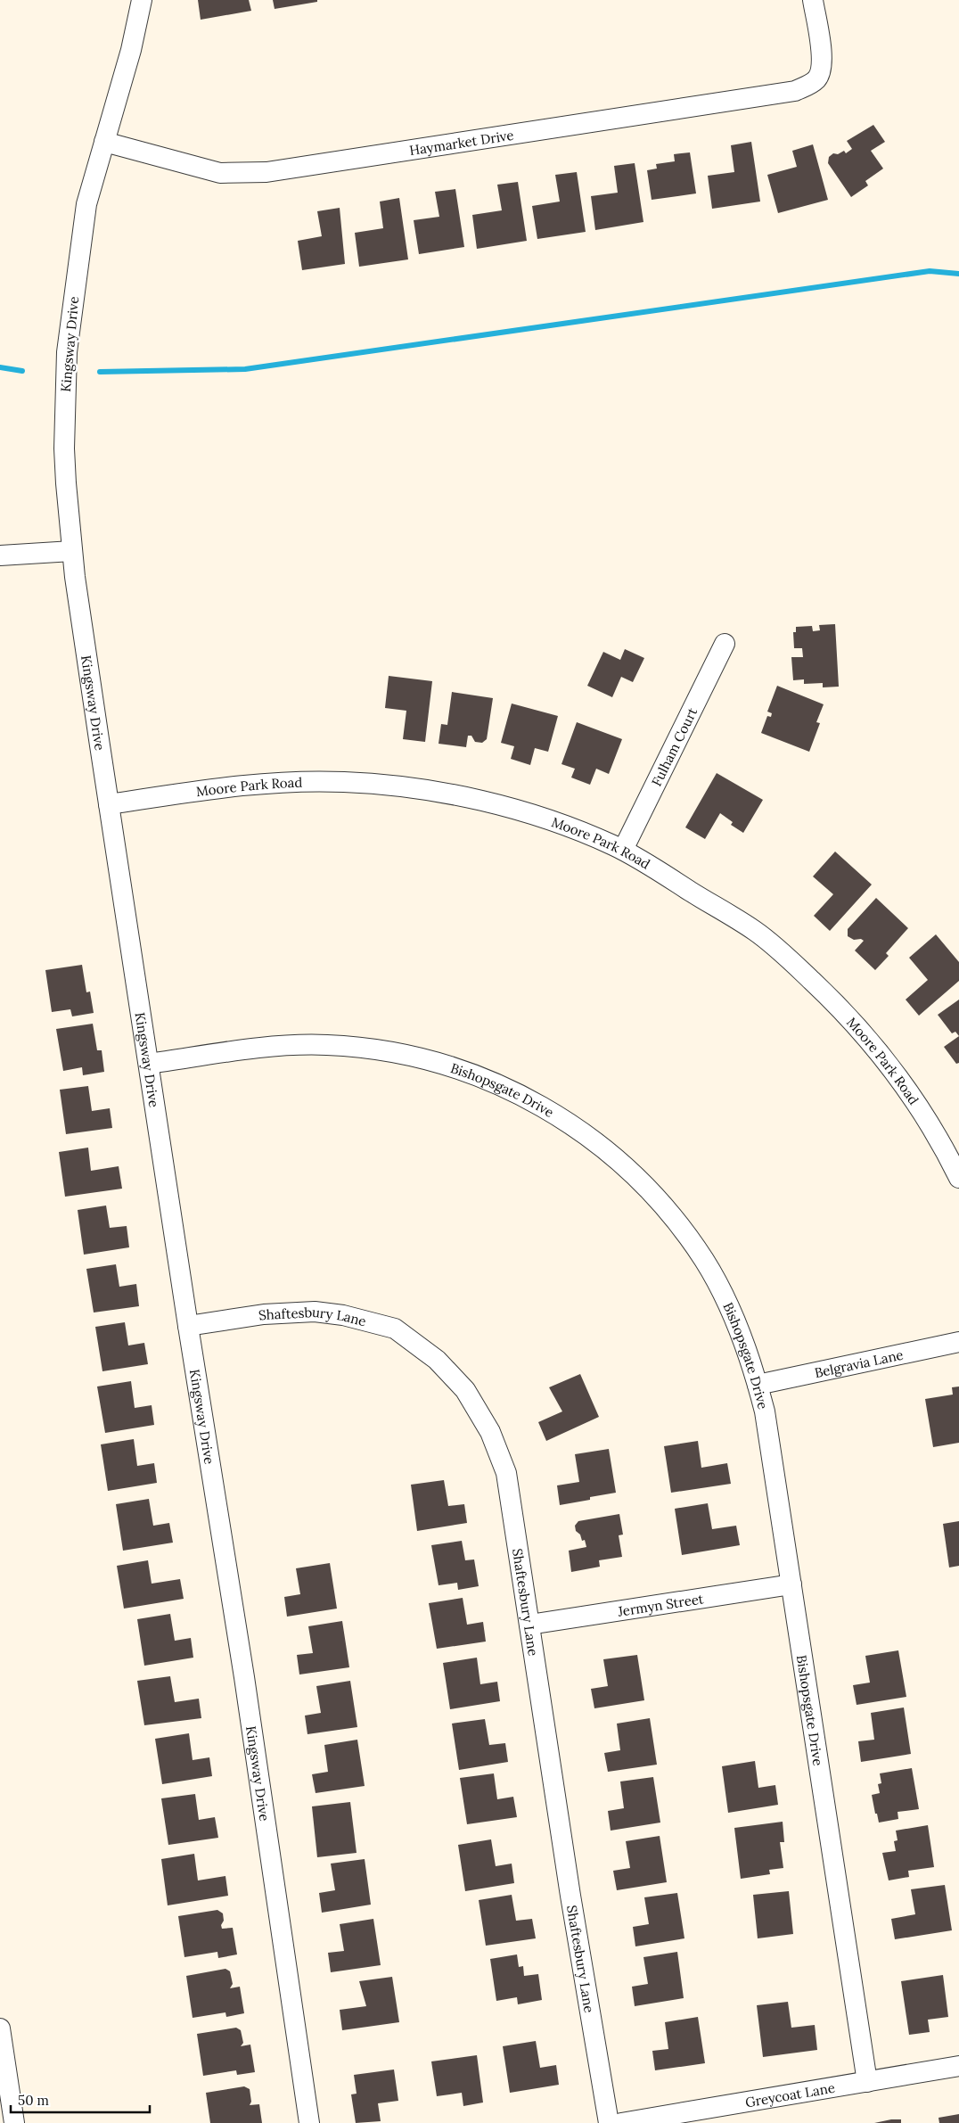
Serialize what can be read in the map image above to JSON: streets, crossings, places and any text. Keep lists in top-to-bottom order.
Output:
{
  "streets": {
    "street": [
      "Haymarket Drive",
      "Kingsway Drive",
      "Fulham Court",
      "Moore Park Road",
      "Bishopsgate Drive",
      "Shaftesbury Lane",
      "Belgravia Lane",
      "Jermyn Street",
      "Greycoat Lane"
    ]
  },
  "crossings": [
    ["Haymarket Drive", "Kingsway Drive"],
    ["Kingsway Drive", "Moore Park Road"],
    ["Kingsway Drive", "Bishopsgate Drive"],
    ["Kingsway Drive", "Shaftesbury Lane"],
    ["Fulham Court", "Moore Park Road"],
    ["Bishopsgate Drive", "Belgravia Lane"],
    ["Bishopsgate Drive", "Jermyn Street"],
    ["Bishopsgate Drive", "Greycoat Lane"],
    ["Shaftesbury Lane", "Jermyn Street"]
  ],
  "scale_bar": "50 m"
}
